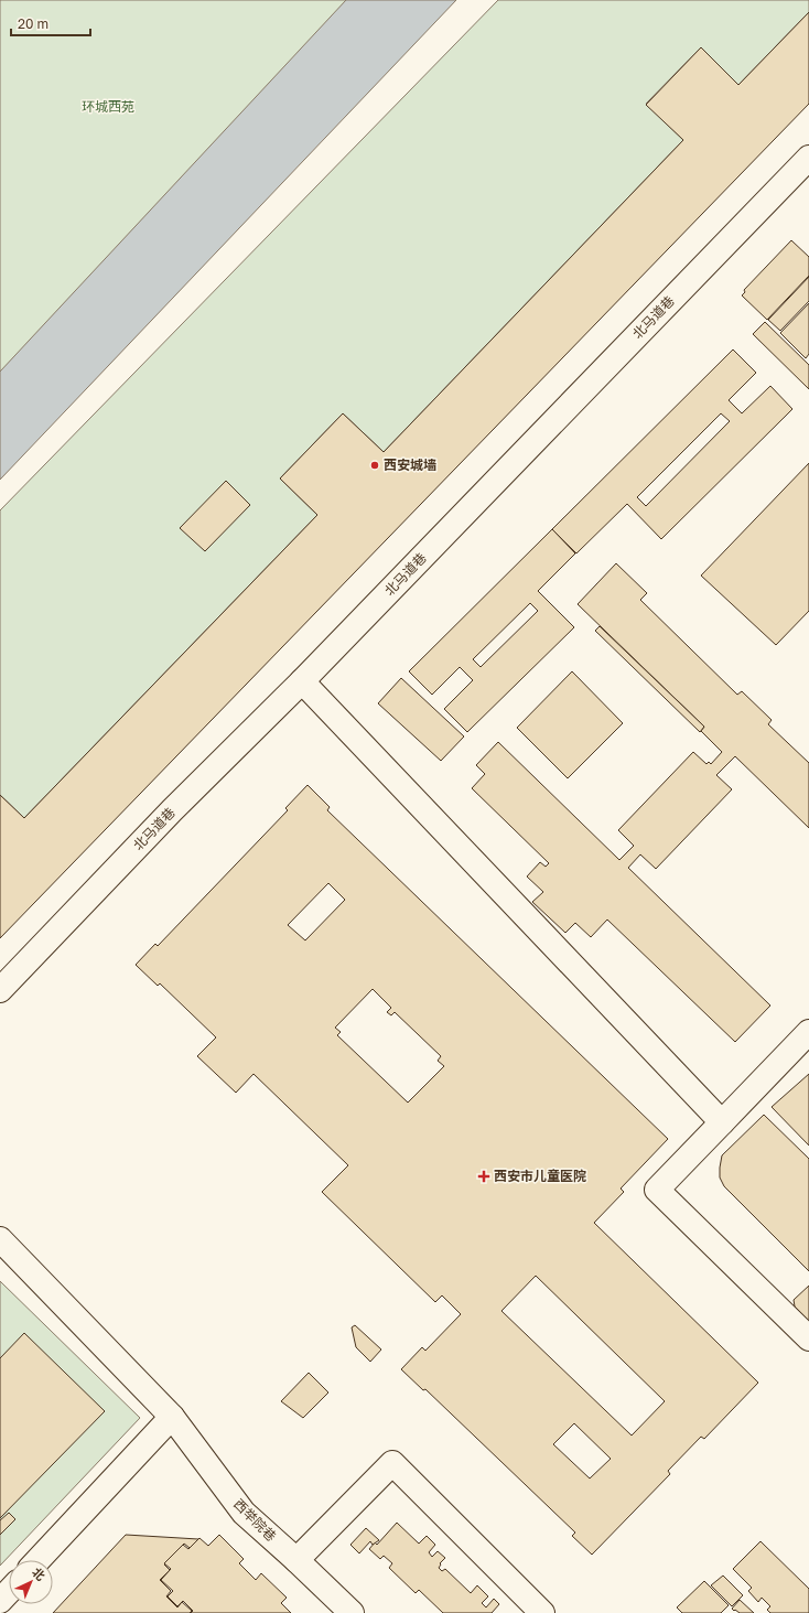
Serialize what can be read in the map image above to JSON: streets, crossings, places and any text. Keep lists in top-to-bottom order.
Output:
{
  "streets": {
    "street": ["北马道巷", "西举院巷"]
  },
  "parks": ["环城西苑"],
  "places": {
    "other": ["西安城墙"],
    "health": ["西安市儿童医院"]
  },
  "scale_bar": "20 m",
  "north": "top right"
}
